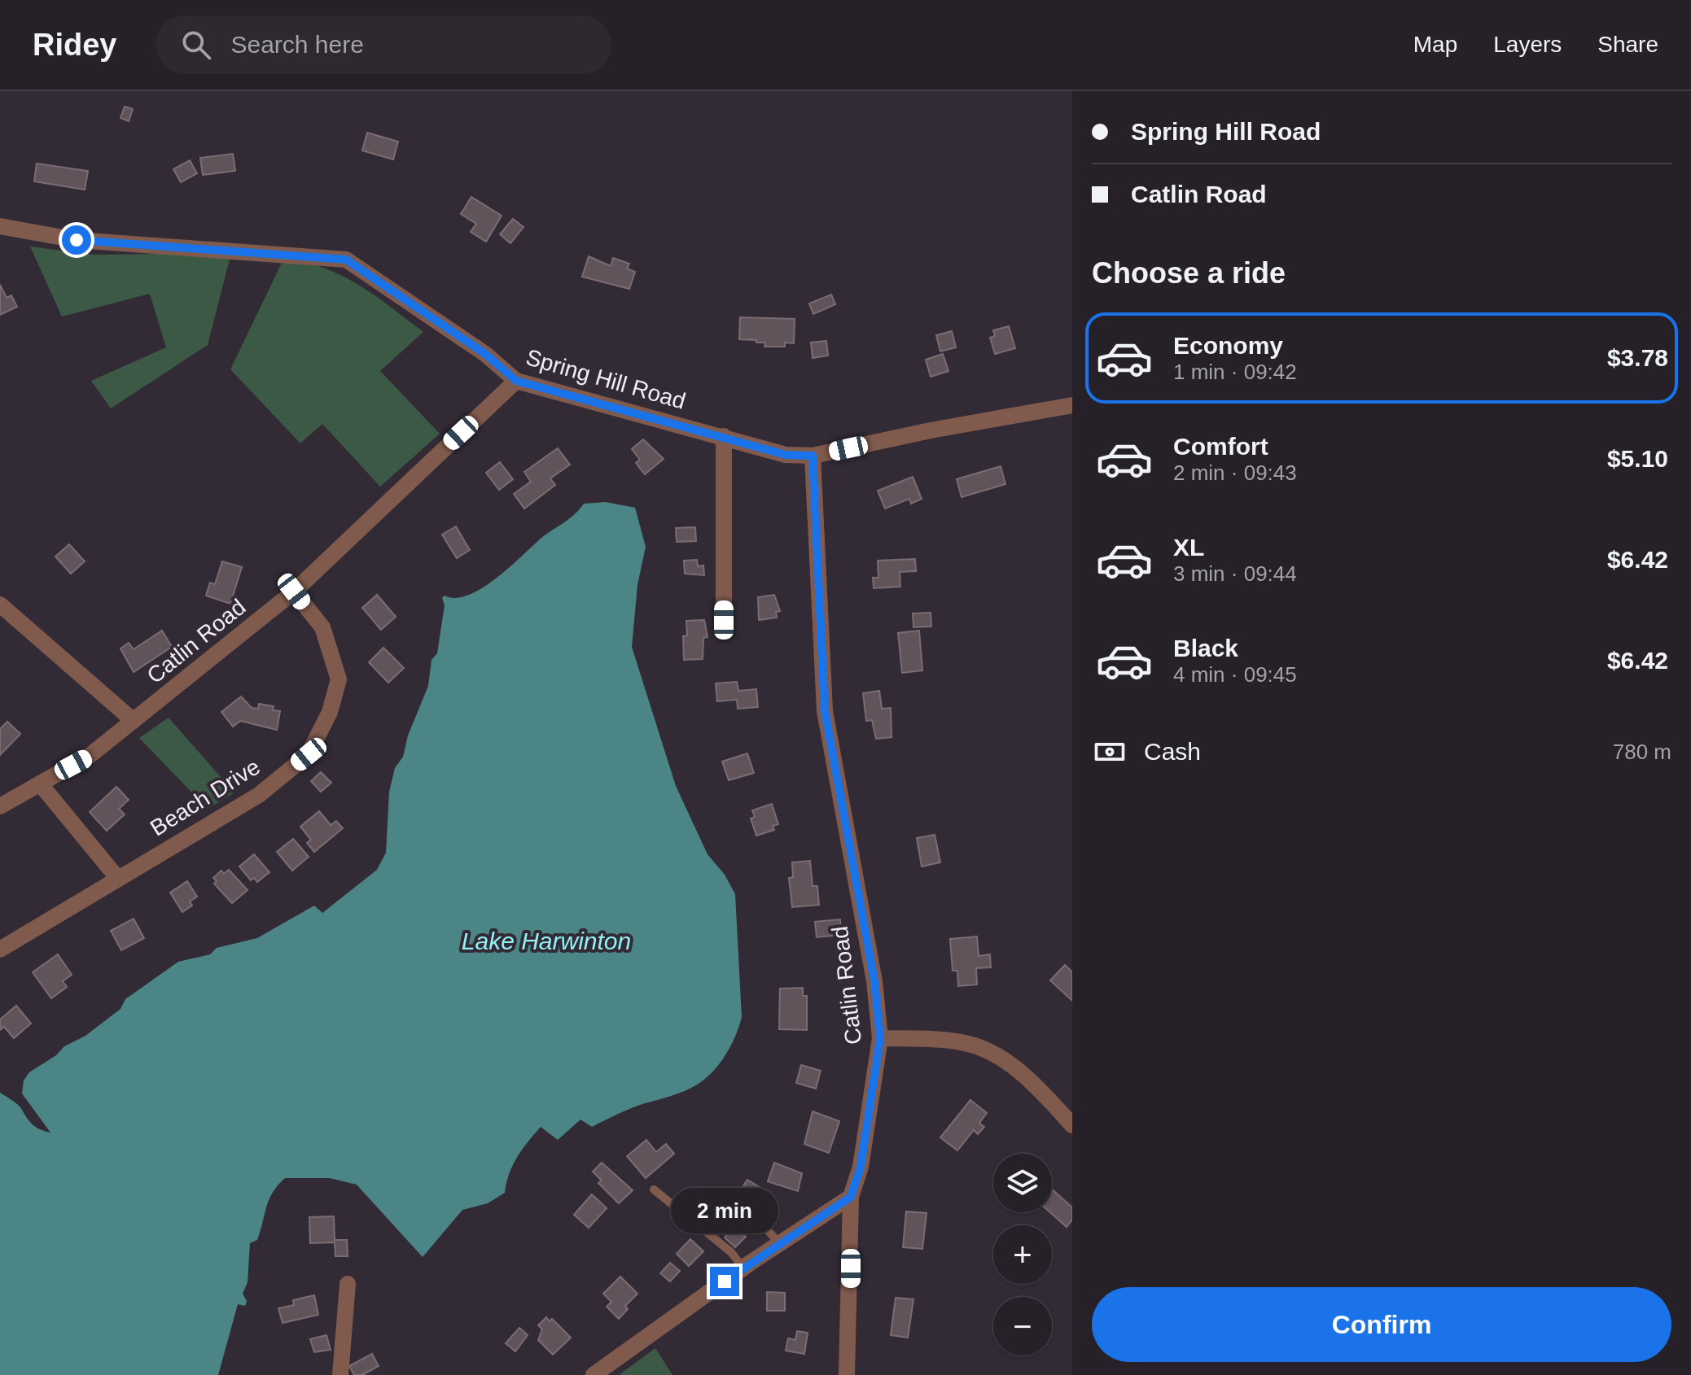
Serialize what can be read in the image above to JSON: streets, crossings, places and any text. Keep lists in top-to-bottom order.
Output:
{
  "streets": {
    "street": ["Spring Hill Road", "Catlin Road", "Beach Drive"]
  },
  "crossings": [
    ["Spring Hill Road", "Catlin Road"],
    ["Catlin Road", "Beach Drive"]
  ],
  "water": ["Lake Harwinton"],
  "page": {
    "header": "Ridey",
    "search": "Search here",
    "nav": ["Map", "Layers", "Share"],
    "banner": ["Spring Hill Road", "Catlin Road"],
    "heading": "Choose a ride",
    "list": [
      {
        "name": "Economy",
        "note": "1 min · 09:42",
        "value": "$3.78"
      },
      {
        "name": "Comfort",
        "note": "2 min · 09:43",
        "value": "$5.10"
      },
      {
        "name": "XL",
        "note": "3 min · 09:44",
        "value": "$6.42"
      },
      {
        "name": "Black",
        "note": "4 min · 09:45",
        "value": "$6.42"
      }
    ],
    "pay": ["Cash", "780 m"],
    "map_buttons": ["+", "−"],
    "bubble": "2 min",
    "buttons": "Confirm"
  }
}
